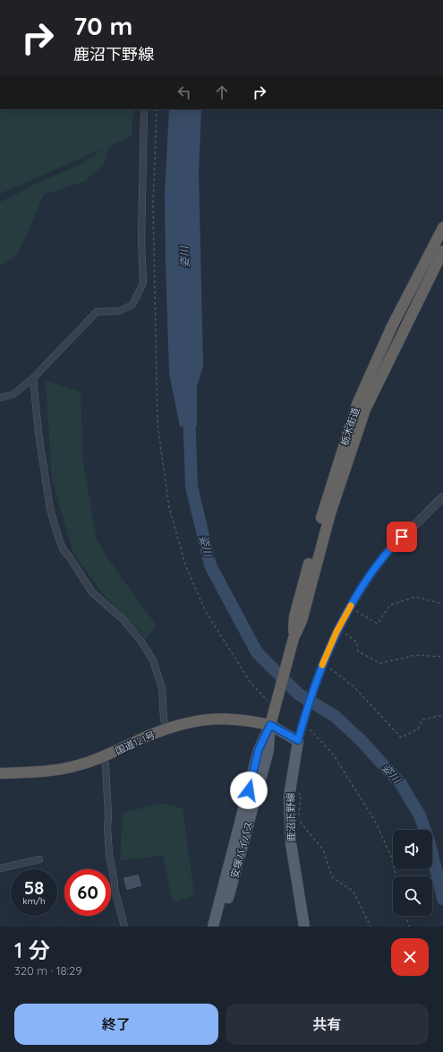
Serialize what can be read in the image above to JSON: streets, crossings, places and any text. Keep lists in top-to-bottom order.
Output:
{
  "streets": {
    "highway": ["栃木街道", "国道121号"],
    "main road": ["鹿沼下野線", "安塚バイパス"]
  },
  "crossings": [
    ["栃木街道", "国道121号"],
    ["栃木街道", "安塚バイパス"],
    ["国道121号", "安塚バイパス"]
  ],
  "water": ["姿川"],
  "page": {
    "turn": ["70 m", "鹿沼下野線"],
    "speed": "58 km/h",
    "limit": "60",
    "heading": ["1 分", "320 m · 18:29"],
    "buttons": ["終了", "共有"]
  }
}
